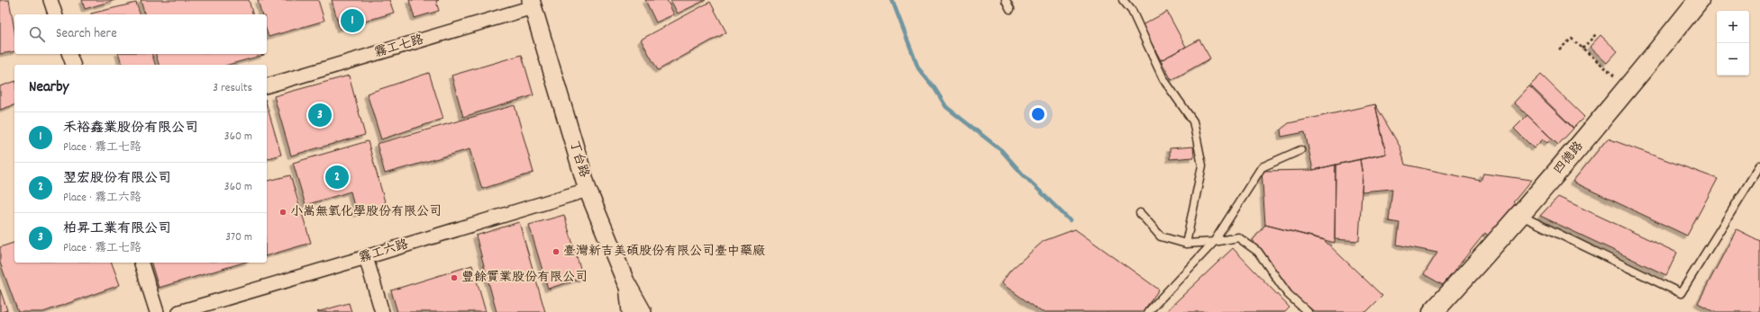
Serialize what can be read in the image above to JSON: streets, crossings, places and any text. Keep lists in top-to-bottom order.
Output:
{
  "streets": {
    "main road": ["四德路"],
    "street": ["霧工七路", "丁台路", "霧工六路"]
  },
  "crossings": [
    ["霧工七路", "丁台路"],
    ["丁台路", "霧工六路"]
  ],
  "places": ["小嵩無氧化學股份有限公司", "臺灣新吉美碩股份有限公司臺中藥廠", "豐餘實業股份有限公司"],
  "page": {
    "pins": ["1", "3", "2"],
    "map_buttons": ["+", "−"],
    "search": "Search here",
    "heading": ["Nearby", "3 results"],
    "list": [
      {
        "mark": "1",
        "name": "禾裕鑫業股份有限公司",
        "note": "Place · 霧工七路",
        "value": "360 m"
      },
      {
        "mark": "2",
        "name": "翌宏股份有限公司",
        "note": "Place · 霧工六路",
        "value": "360 m"
      },
      {
        "mark": "3",
        "name": "柏昇工業有限公司",
        "note": "Place · 霧工七路",
        "value": "370 m"
      }
    ]
  }
}
